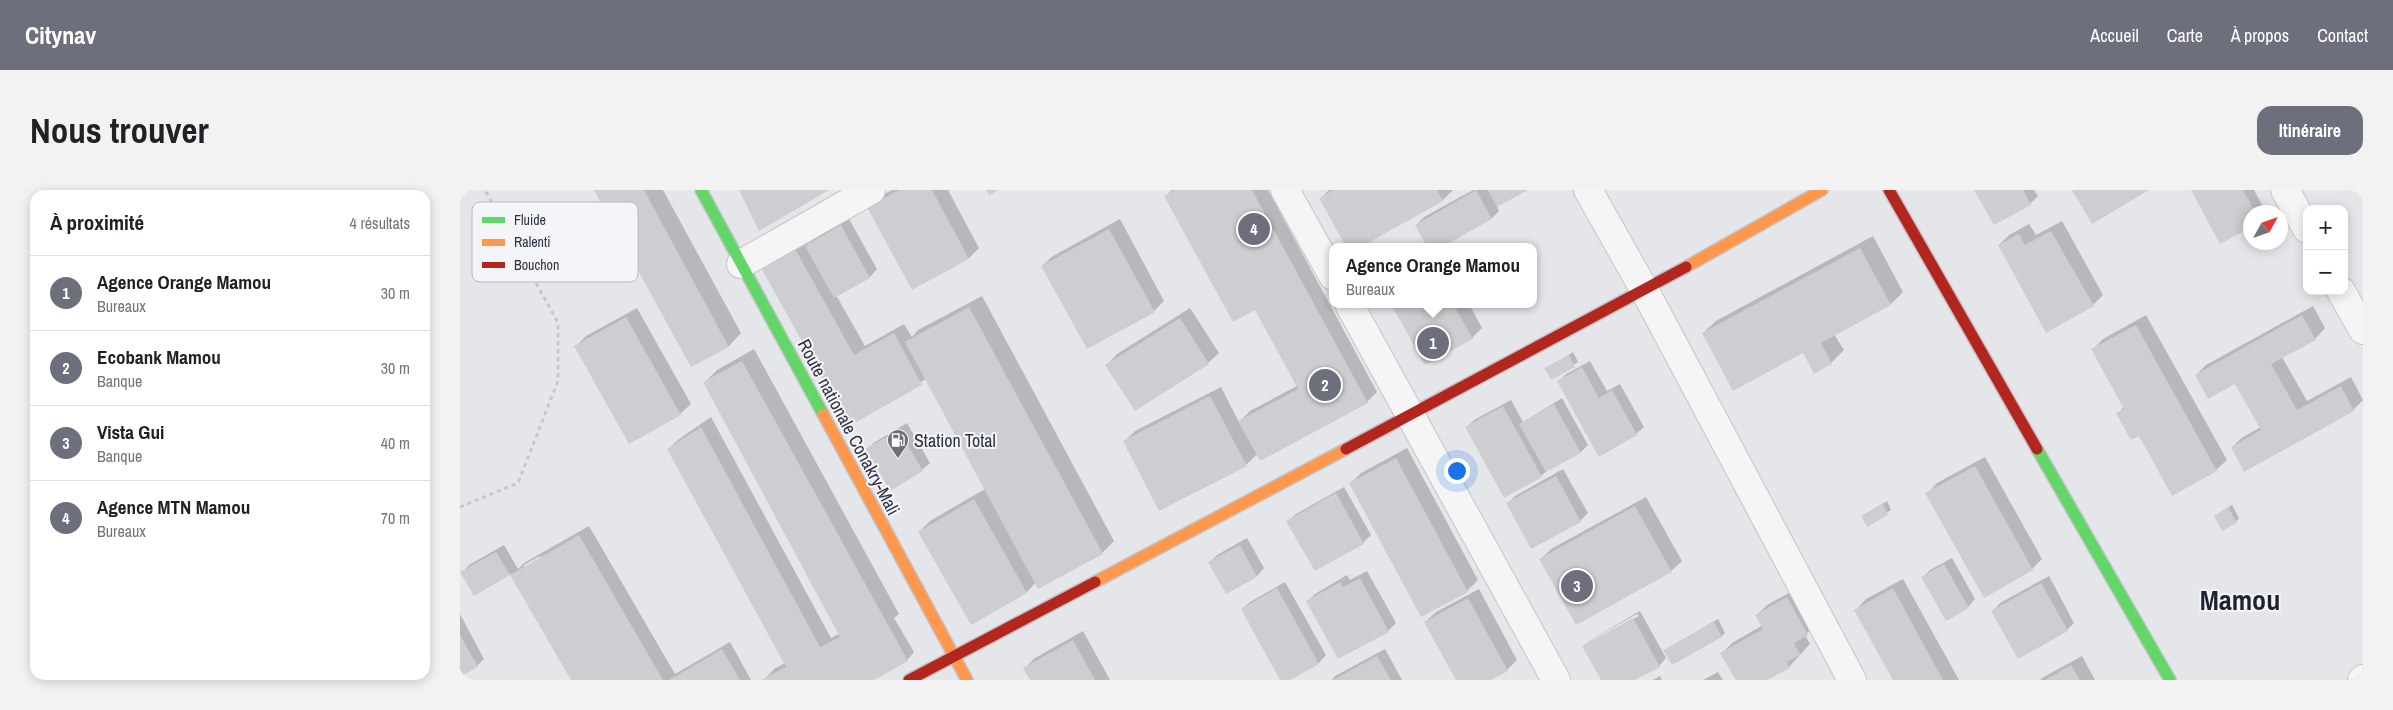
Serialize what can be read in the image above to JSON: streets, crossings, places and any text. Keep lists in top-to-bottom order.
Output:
{
  "streets": {
    "main road": ["Route nationale Conakry-Mali"]
  },
  "districts": ["Mamou"],
  "places": {
    "fuel station": ["Station Total"]
  },
  "legend": ["Fluide", "Ralenti", "Bouchon"],
  "north": "top right",
  "page": {
    "header": "Citynav",
    "nav": [
      "Accueil",
      "Carte",
      "À propos",
      "Contact"
    ],
    "buttons": "Itinéraire",
    "title": "Nous trouver",
    "heading": ["À proximité", "4 résultats"],
    "map_buttons": ["+", "−"],
    "pins": [
      "4",
      "1",
      "2",
      "3"
    ],
    "popup": ["Agence Orange Mamou", "Bureaux"],
    "list": [
      {
        "mark": "1",
        "name": "Agence Orange Mamou",
        "note": "Bureaux",
        "value": "30 m"
      },
      {
        "mark": "2",
        "name": "Ecobank Mamou",
        "note": "Banque",
        "value": "30 m"
      },
      {
        "mark": "3",
        "name": "Vista Gui",
        "note": "Banque",
        "value": "40 m"
      },
      {
        "mark": "4",
        "name": "Agence MTN Mamou",
        "note": "Bureaux",
        "value": "70 m"
      }
    ]
  }
}
